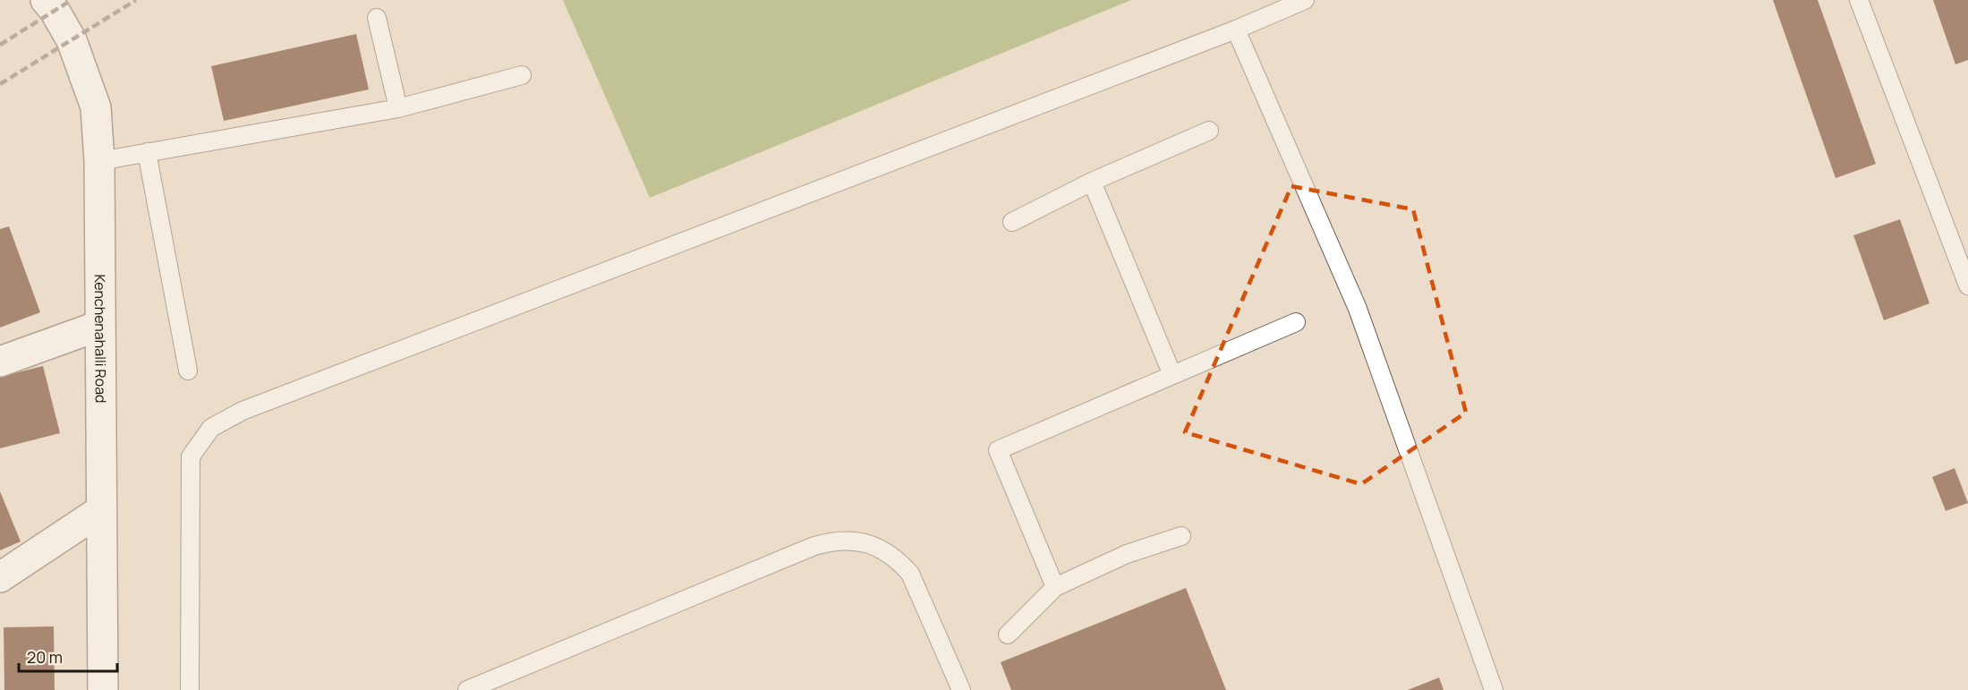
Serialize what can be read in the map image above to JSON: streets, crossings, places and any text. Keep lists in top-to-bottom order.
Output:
{
  "streets": {
    "street": ["Kenchenahalli Road"]
  },
  "scale_bar": "20 m"
}
